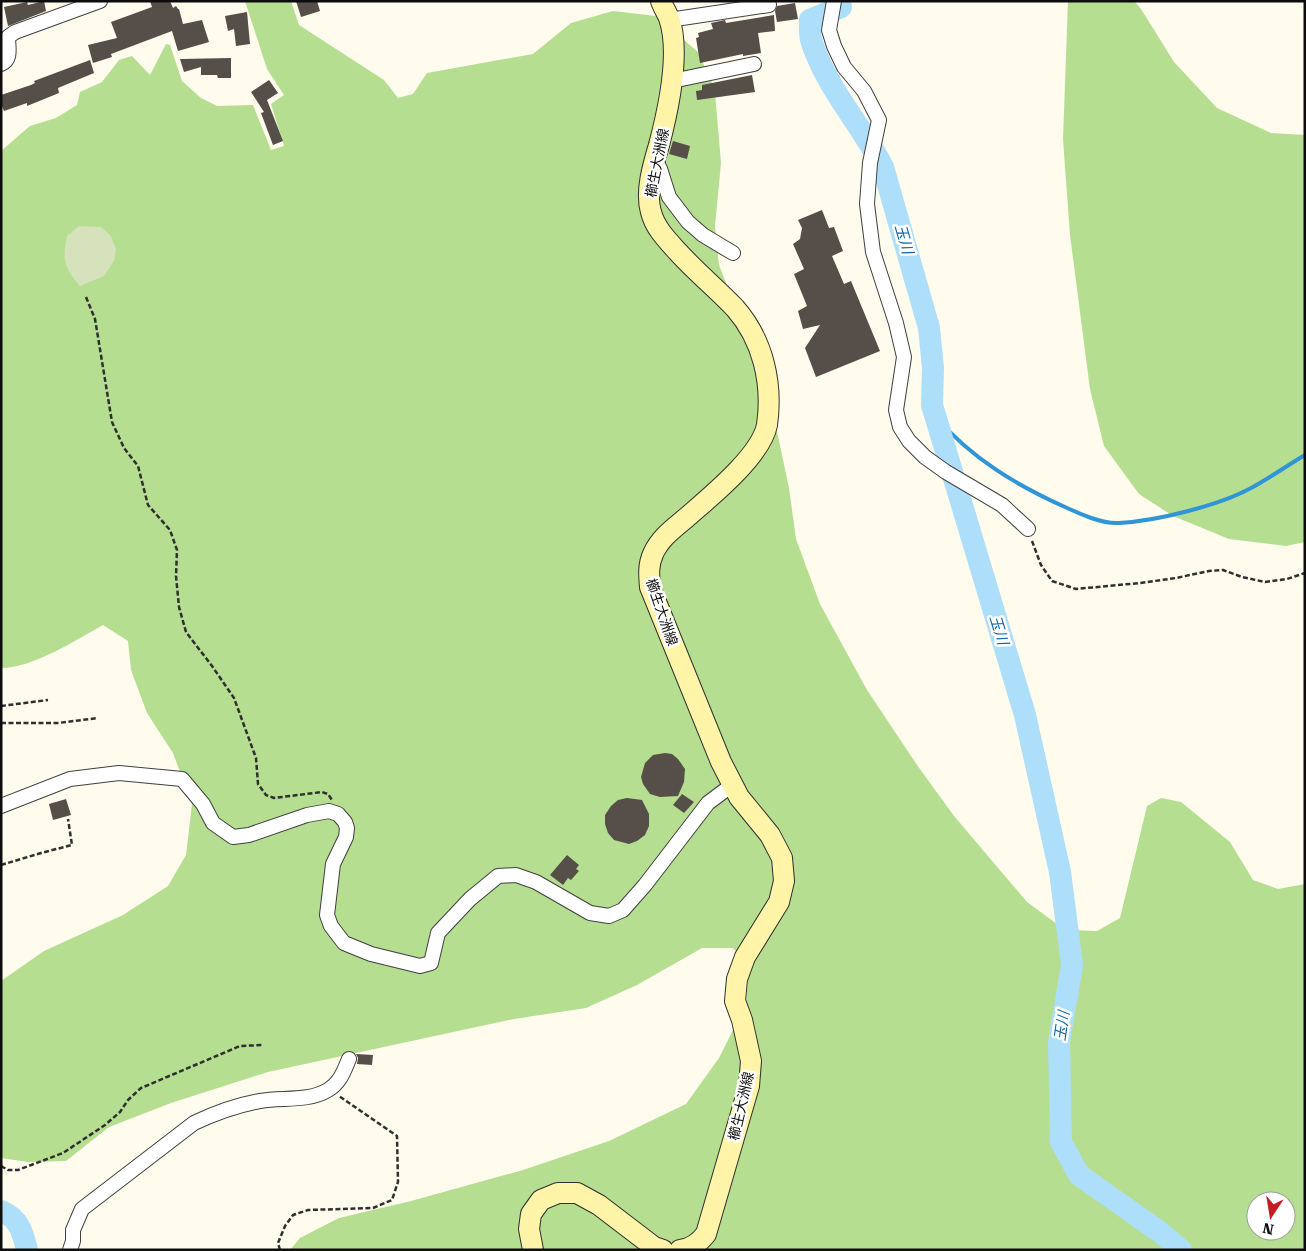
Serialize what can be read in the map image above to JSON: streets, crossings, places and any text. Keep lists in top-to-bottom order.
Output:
{
  "streets": {
    "main road": ["櫛生大洲線"]
  },
  "water": ["玉川"],
  "north": "bottom"
}
